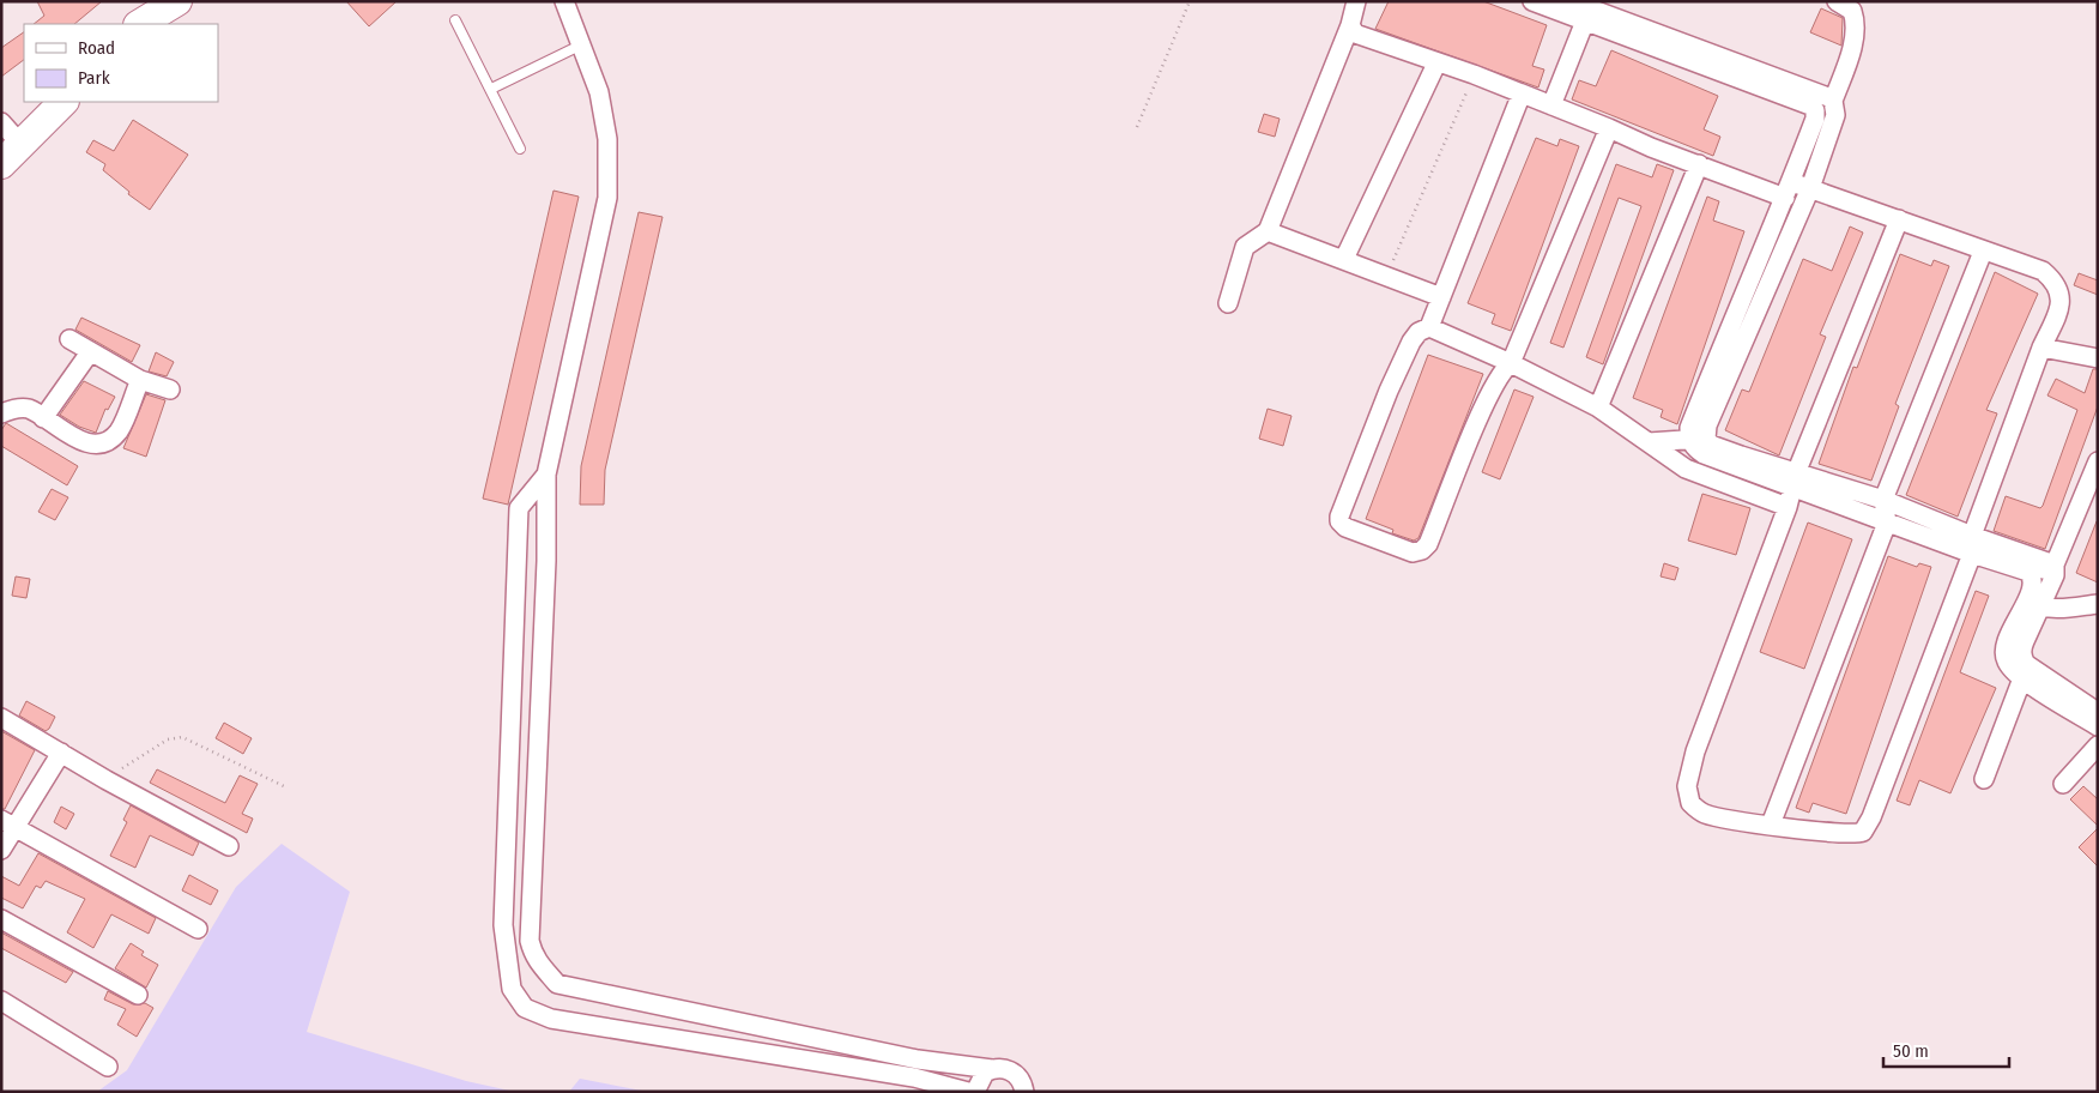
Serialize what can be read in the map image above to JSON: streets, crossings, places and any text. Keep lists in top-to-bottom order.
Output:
{
  "legend": ["Road", "Park"],
  "scale_bar": "50 m"
}
